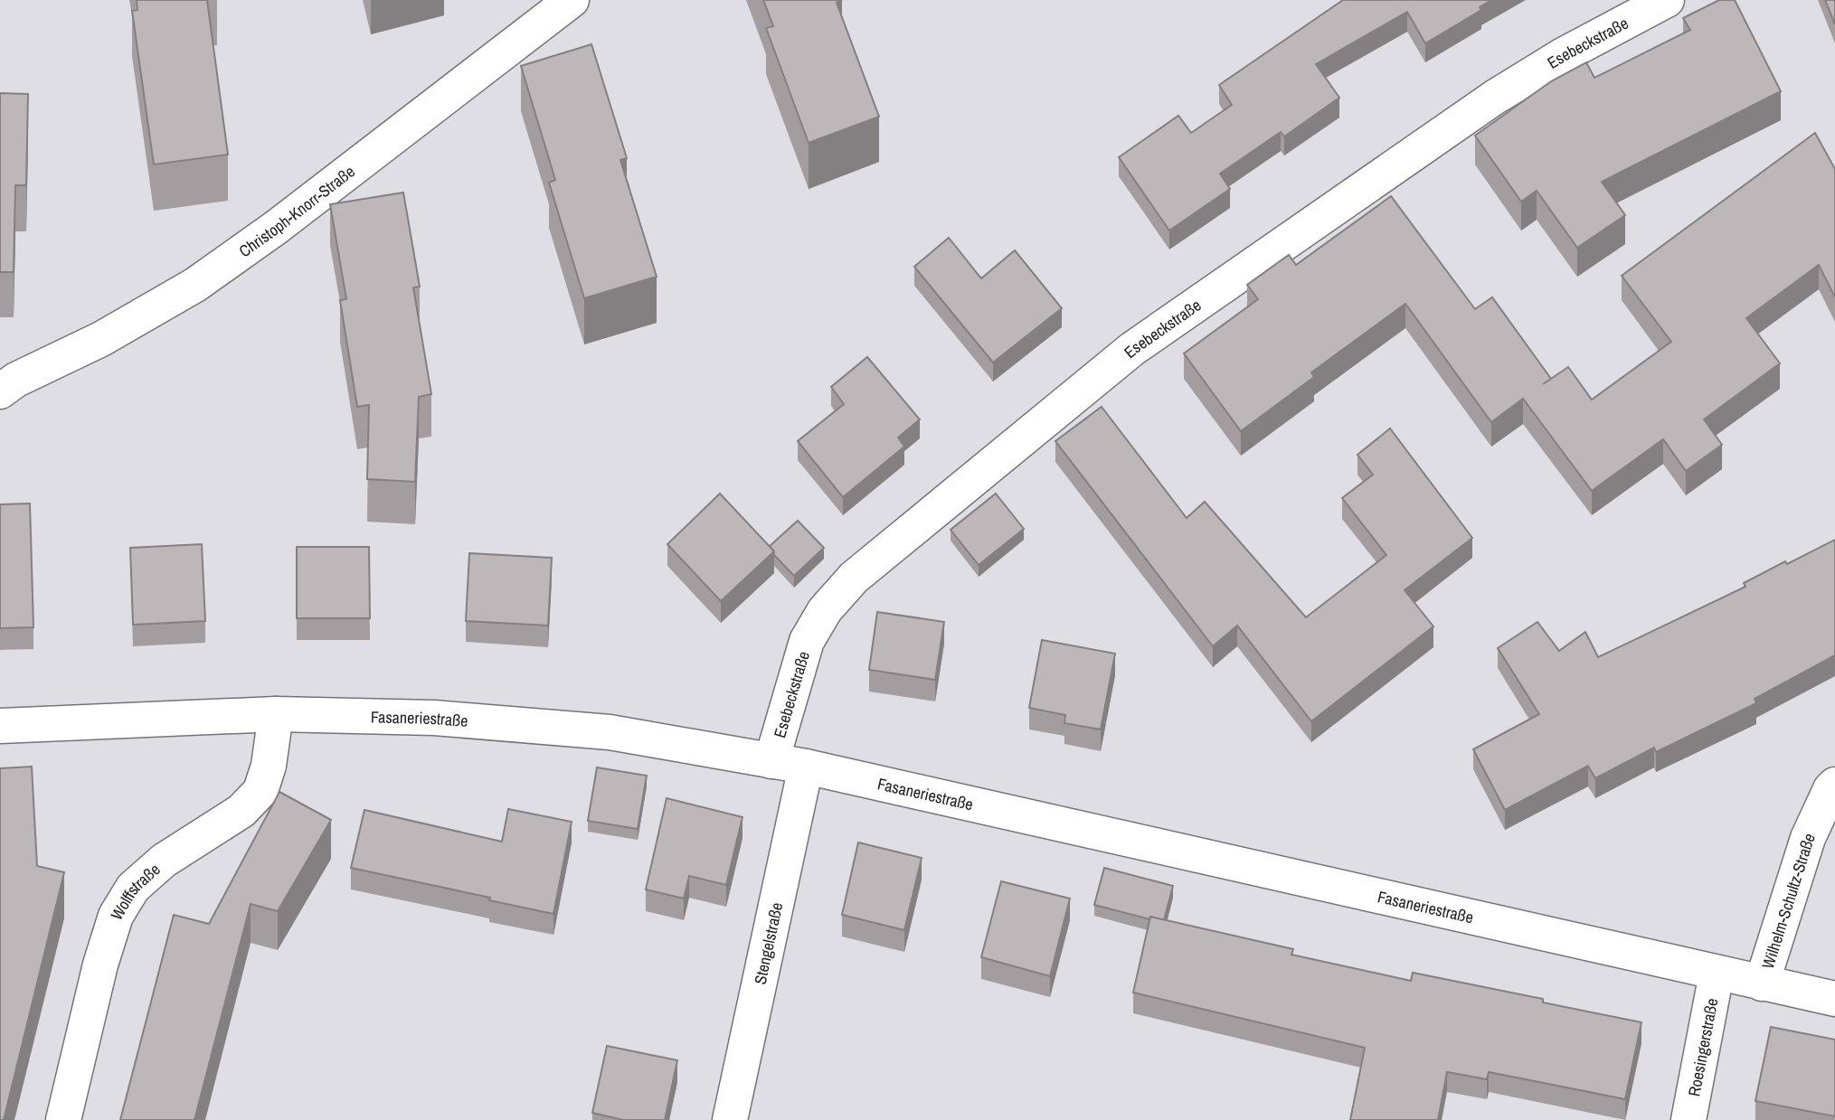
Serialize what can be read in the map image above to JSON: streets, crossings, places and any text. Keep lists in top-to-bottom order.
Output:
{
  "streets": {
    "street": [
      "Esebeckstraße",
      "Christoph-Knorr-Straße",
      "Fasaneriestraße",
      "Wolffstraße",
      "Wilhelm-Schultz-Straße",
      "Stengelstraße",
      "Roesingerstraße"
    ]
  },
  "crossings": [
    ["Esebeckstraße", "Fasaneriestraße"],
    ["Fasaneriestraße", "Wolffstraße"],
    ["Fasaneriestraße", "Wilhelm-Schultz-Straße"],
    ["Fasaneriestraße", "Stengelstraße"],
    ["Fasaneriestraße", "Roesingerstraße"]
  ]
}
